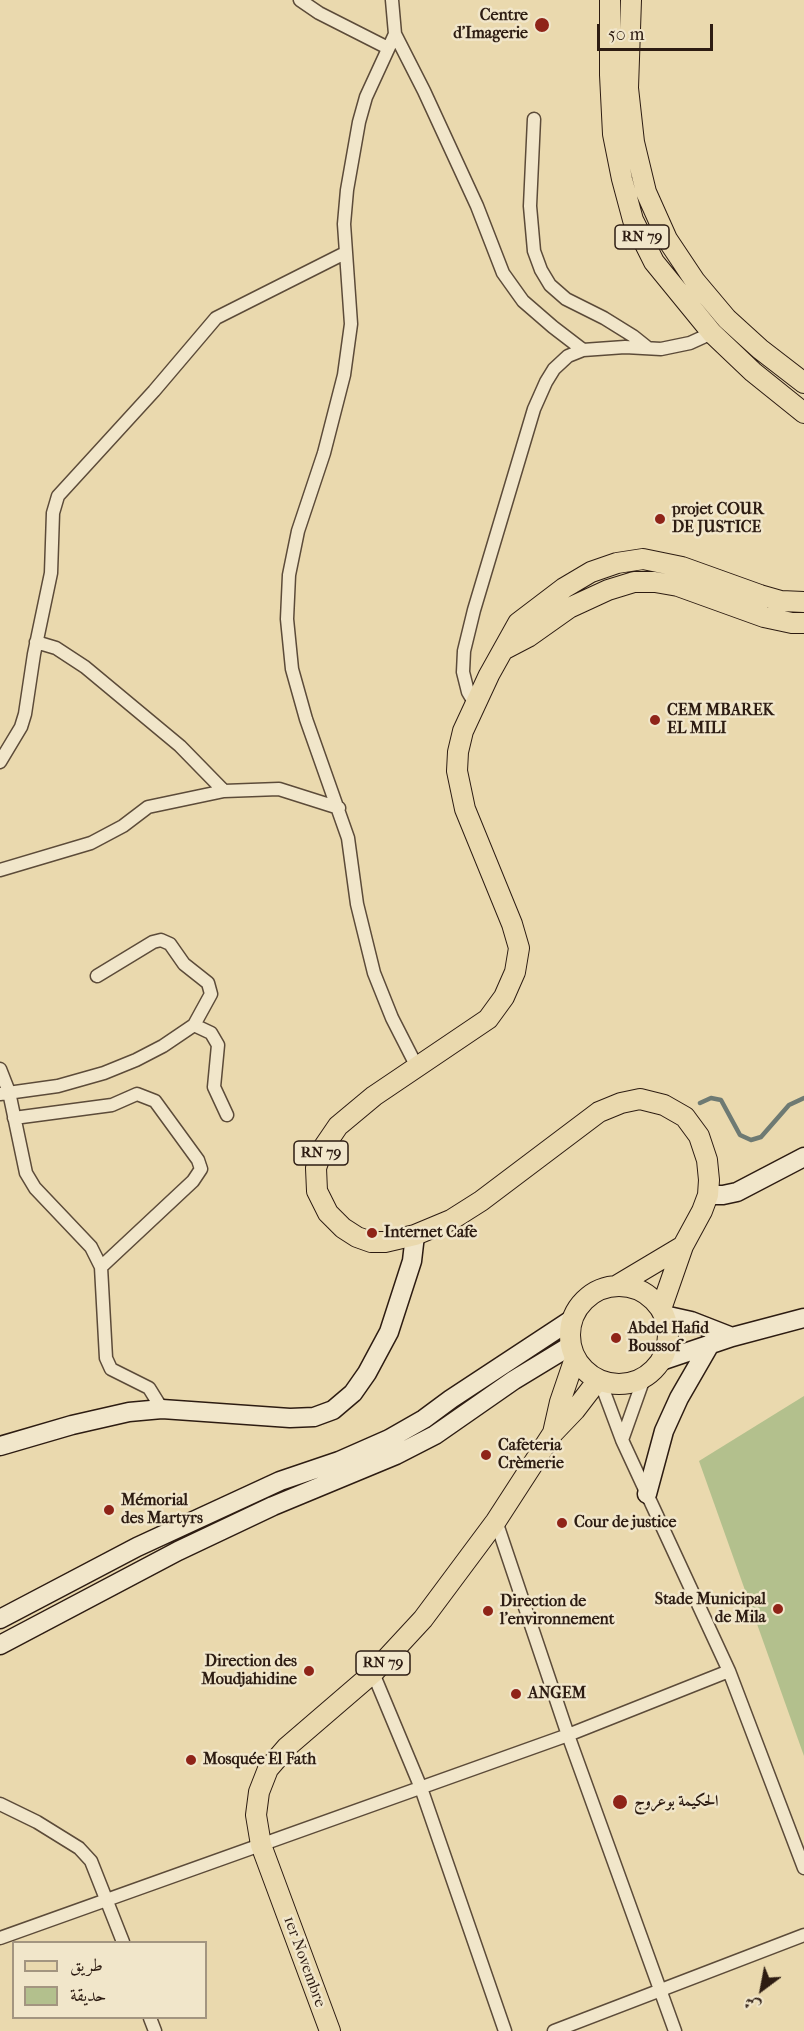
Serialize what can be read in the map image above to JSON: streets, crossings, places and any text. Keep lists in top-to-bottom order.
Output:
{
  "streets": {
    "main road": ["RN 79", "1er Novembre"]
  },
  "crossings": [
    ["RN 79", "1er Novembre"]
  ],
  "places": [
    "Centre d'Imagerie",
    "projet COUR DE JUSTICE",
    "CEM MBAREK EL MILI",
    "Internet Cafe",
    "Abdel Hafid Boussof",
    "Cafeteria Crèmerie",
    "Mémorial des Martyrs",
    "Cour de justice",
    "Stade Municipal de Mila",
    "Direction de l'environnement",
    "Direction des Moudjahidine",
    "ANGEM",
    "Mosquée El Fath",
    "الحكيمة بوعروج"
  ],
  "legend": ["طريق", "حديقة"],
  "scale_bar": "50 m",
  "north": "bottom left"
}
